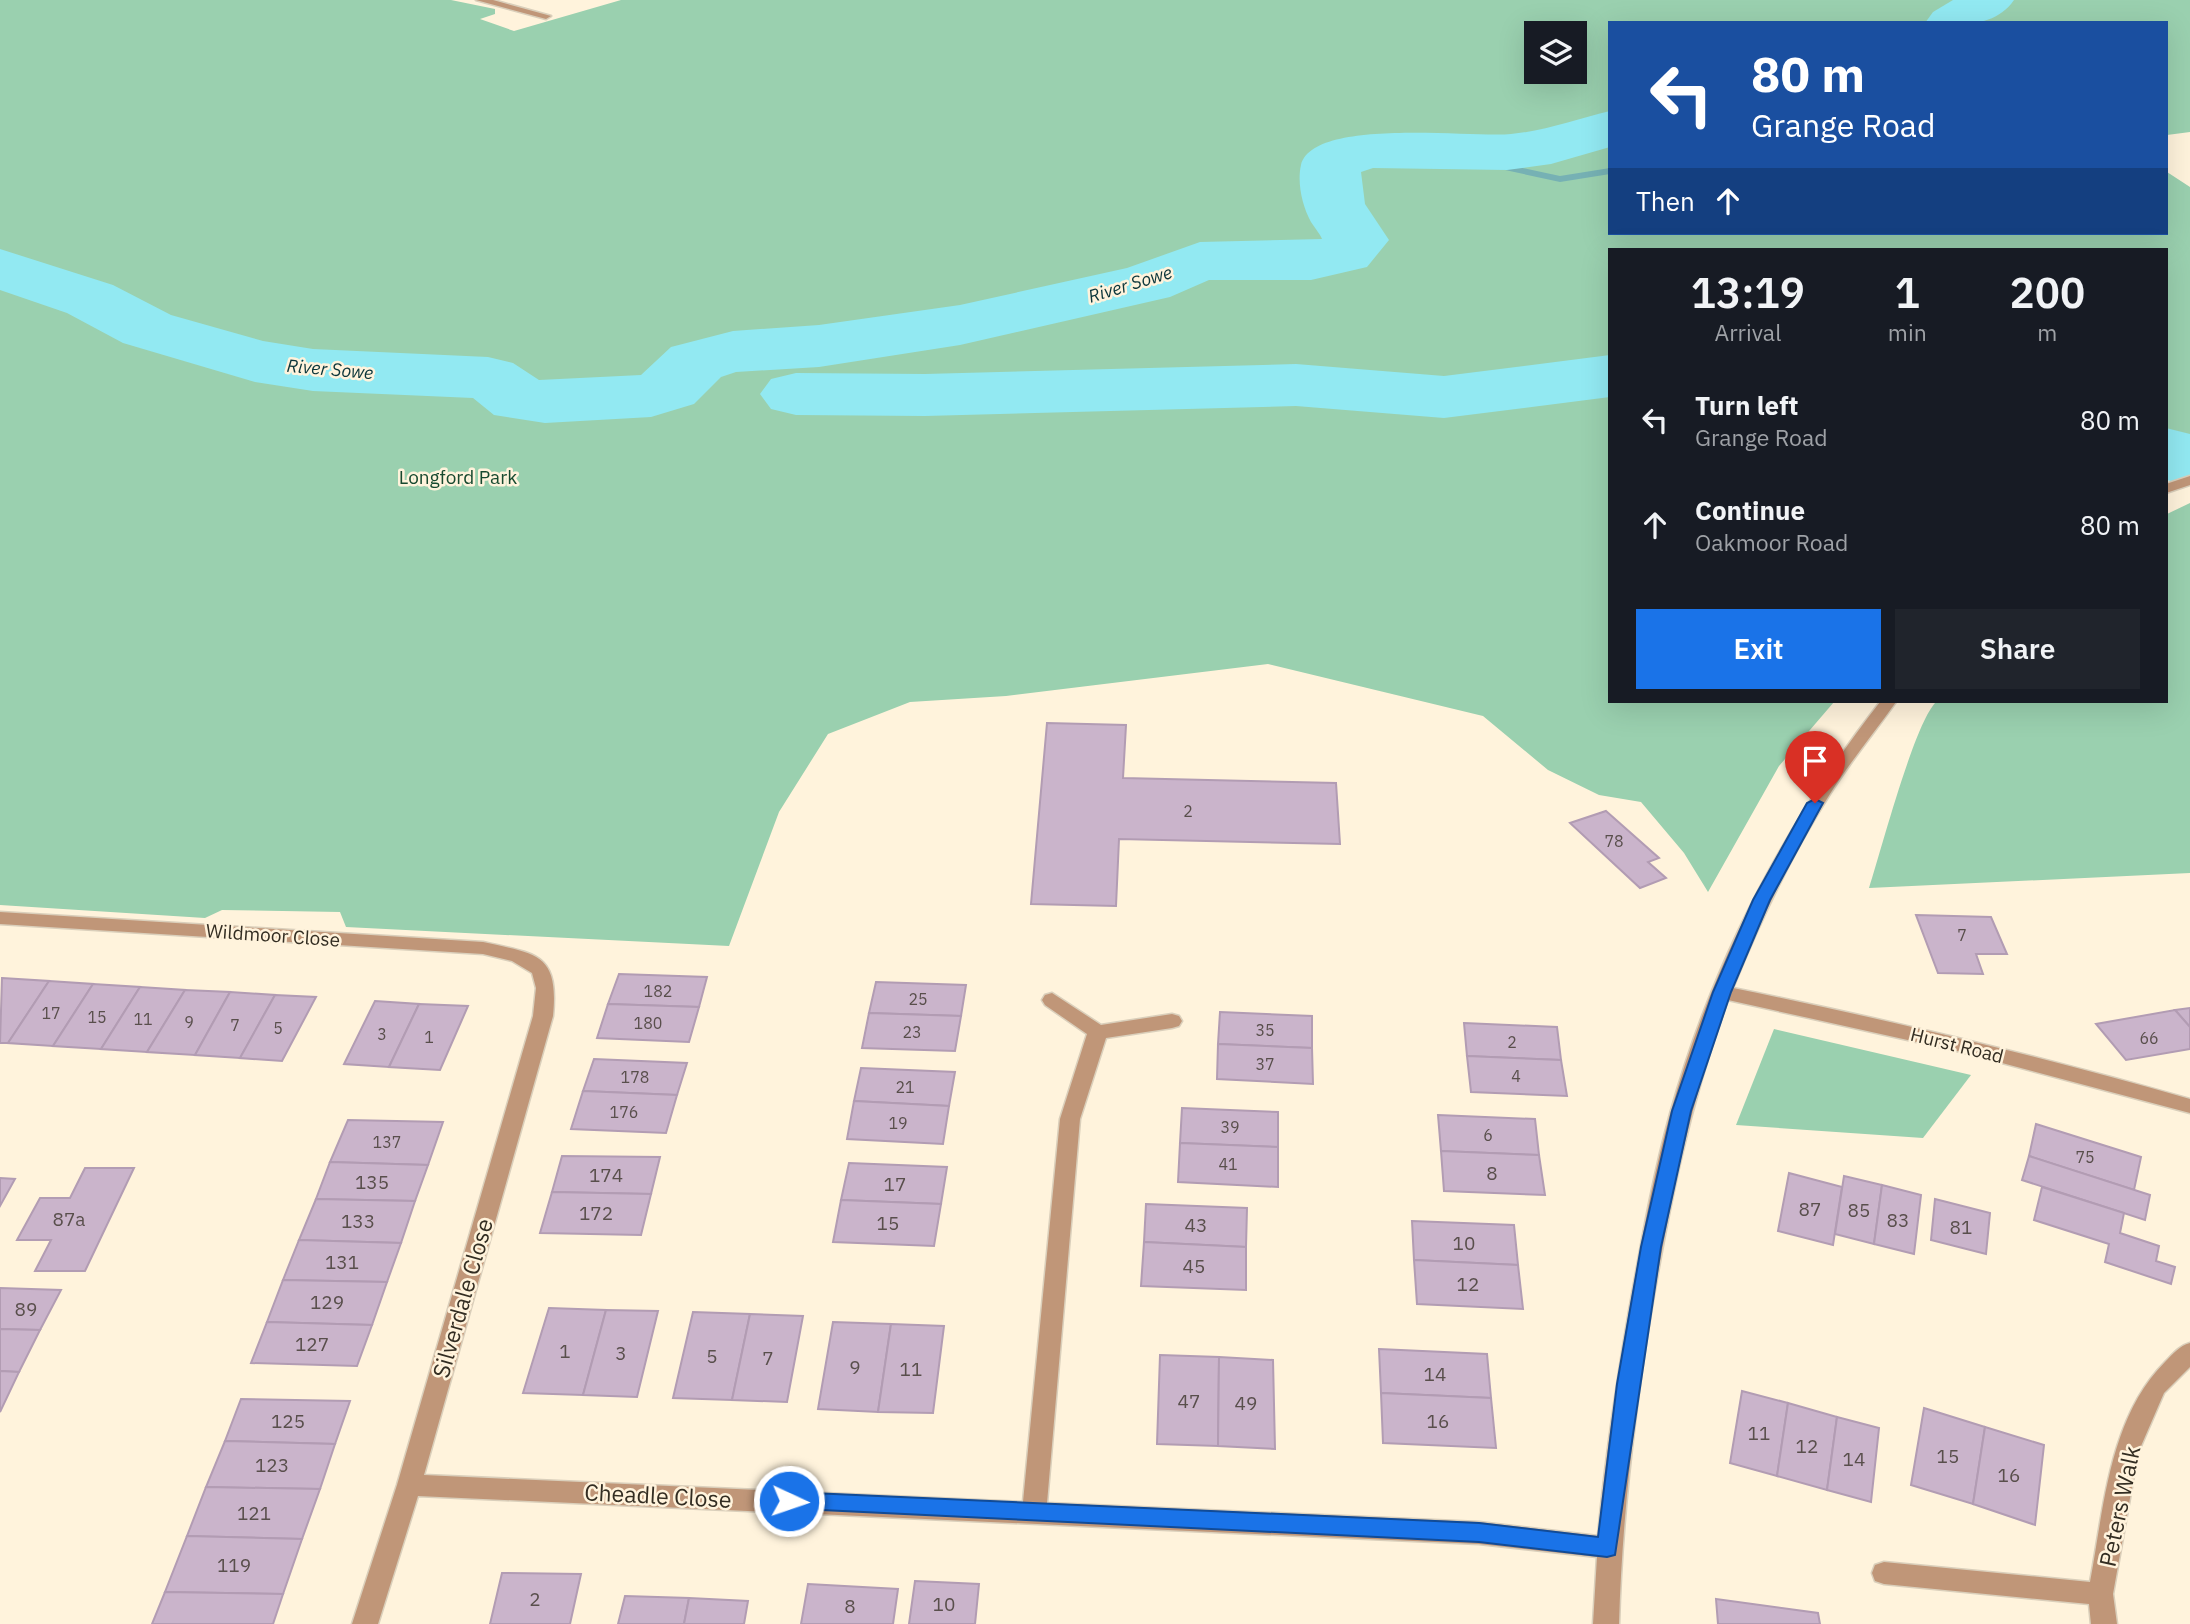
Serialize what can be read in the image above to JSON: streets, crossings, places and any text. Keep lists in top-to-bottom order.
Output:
{
  "streets": {
    "street": [
      "Wildmoor Close",
      "Hurst Road",
      "Silverdale Close",
      "Cheadle Close",
      "Peters Walk"
    ]
  },
  "crossings": [
    ["Wildmoor Close", "Silverdale Close"],
    ["Silverdale Close", "Cheadle Close"]
  ],
  "water": ["River Sowe"],
  "parks": ["Longford Park"],
  "house_numbers": [
    "2",
    "78",
    "7",
    "182",
    "25",
    "17",
    "15",
    "11",
    "9",
    "180",
    "7",
    "5",
    "35",
    "23",
    "3",
    "1",
    "66",
    "2",
    "37",
    "4",
    "178",
    "21",
    "176",
    "19",
    "39",
    "6",
    "137",
    "75",
    "41",
    "8",
    "174",
    "135",
    "17",
    "87",
    "85",
    "172",
    "87a",
    "83",
    "133",
    "15",
    "43",
    "81",
    "10",
    "131",
    "45",
    "12",
    "129",
    "89",
    "127",
    "1",
    "3",
    "5",
    "7",
    "9",
    "11",
    "14",
    "47",
    "49",
    "125",
    "16",
    "11",
    "12",
    "15",
    "14",
    "123",
    "16",
    "121",
    "119",
    "2",
    "10",
    "8"
  ],
  "page": {
    "turn": ["80 m", "Grange Road"],
    "then": "Then",
    "eta": [
      "13:19",
      "Arrival",
      "1",
      "min",
      "200",
      "m"
    ],
    "list": [
      {
        "name": "Turn left",
        "note": "Grange Road",
        "value": "80 m"
      },
      {
        "name": "Continue",
        "note": "Oakmoor Road",
        "value": "80 m"
      }
    ],
    "buttons": ["Exit", "Share"]
  }
}
